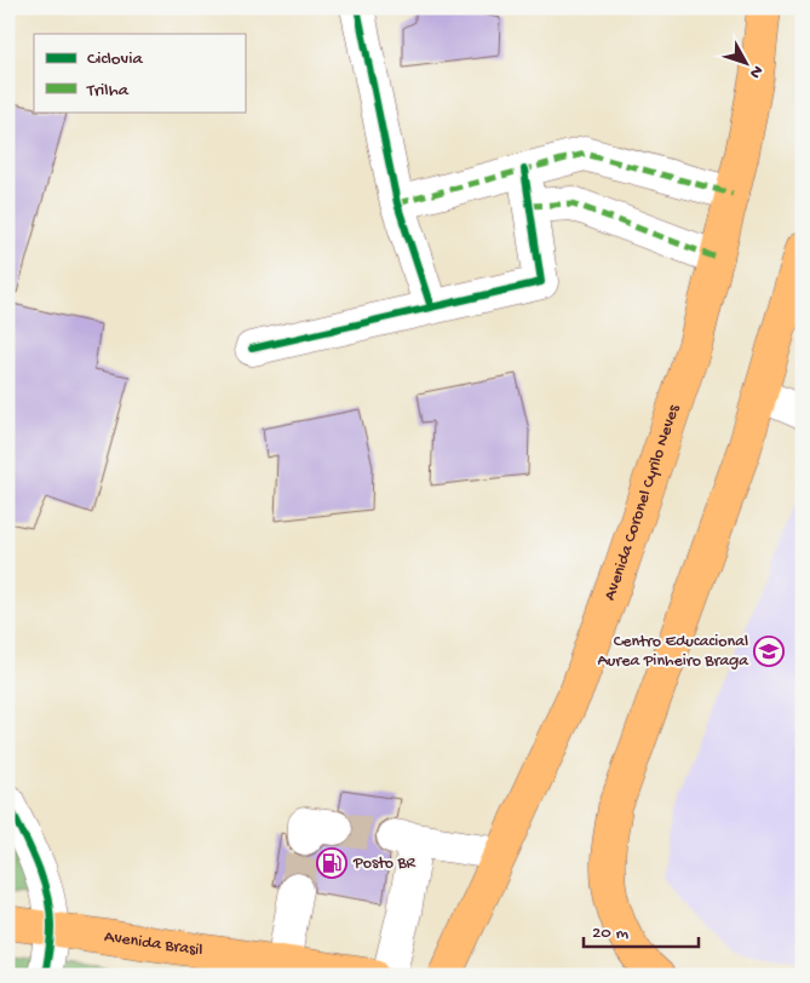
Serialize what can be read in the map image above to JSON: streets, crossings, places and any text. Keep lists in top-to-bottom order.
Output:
{
  "streets": {
    "highway": ["Avenida Coronel Cyrilo Neves", "Avenida Brasil"]
  },
  "places": {
    "school or university": ["Centro Educacional Aurea Pinheiro Braga"],
    "fuel station": ["Posto BR"]
  },
  "legend": ["Ciclovia", "Trilha"],
  "scale_bar": "20 m",
  "north": "bottom right"
}
